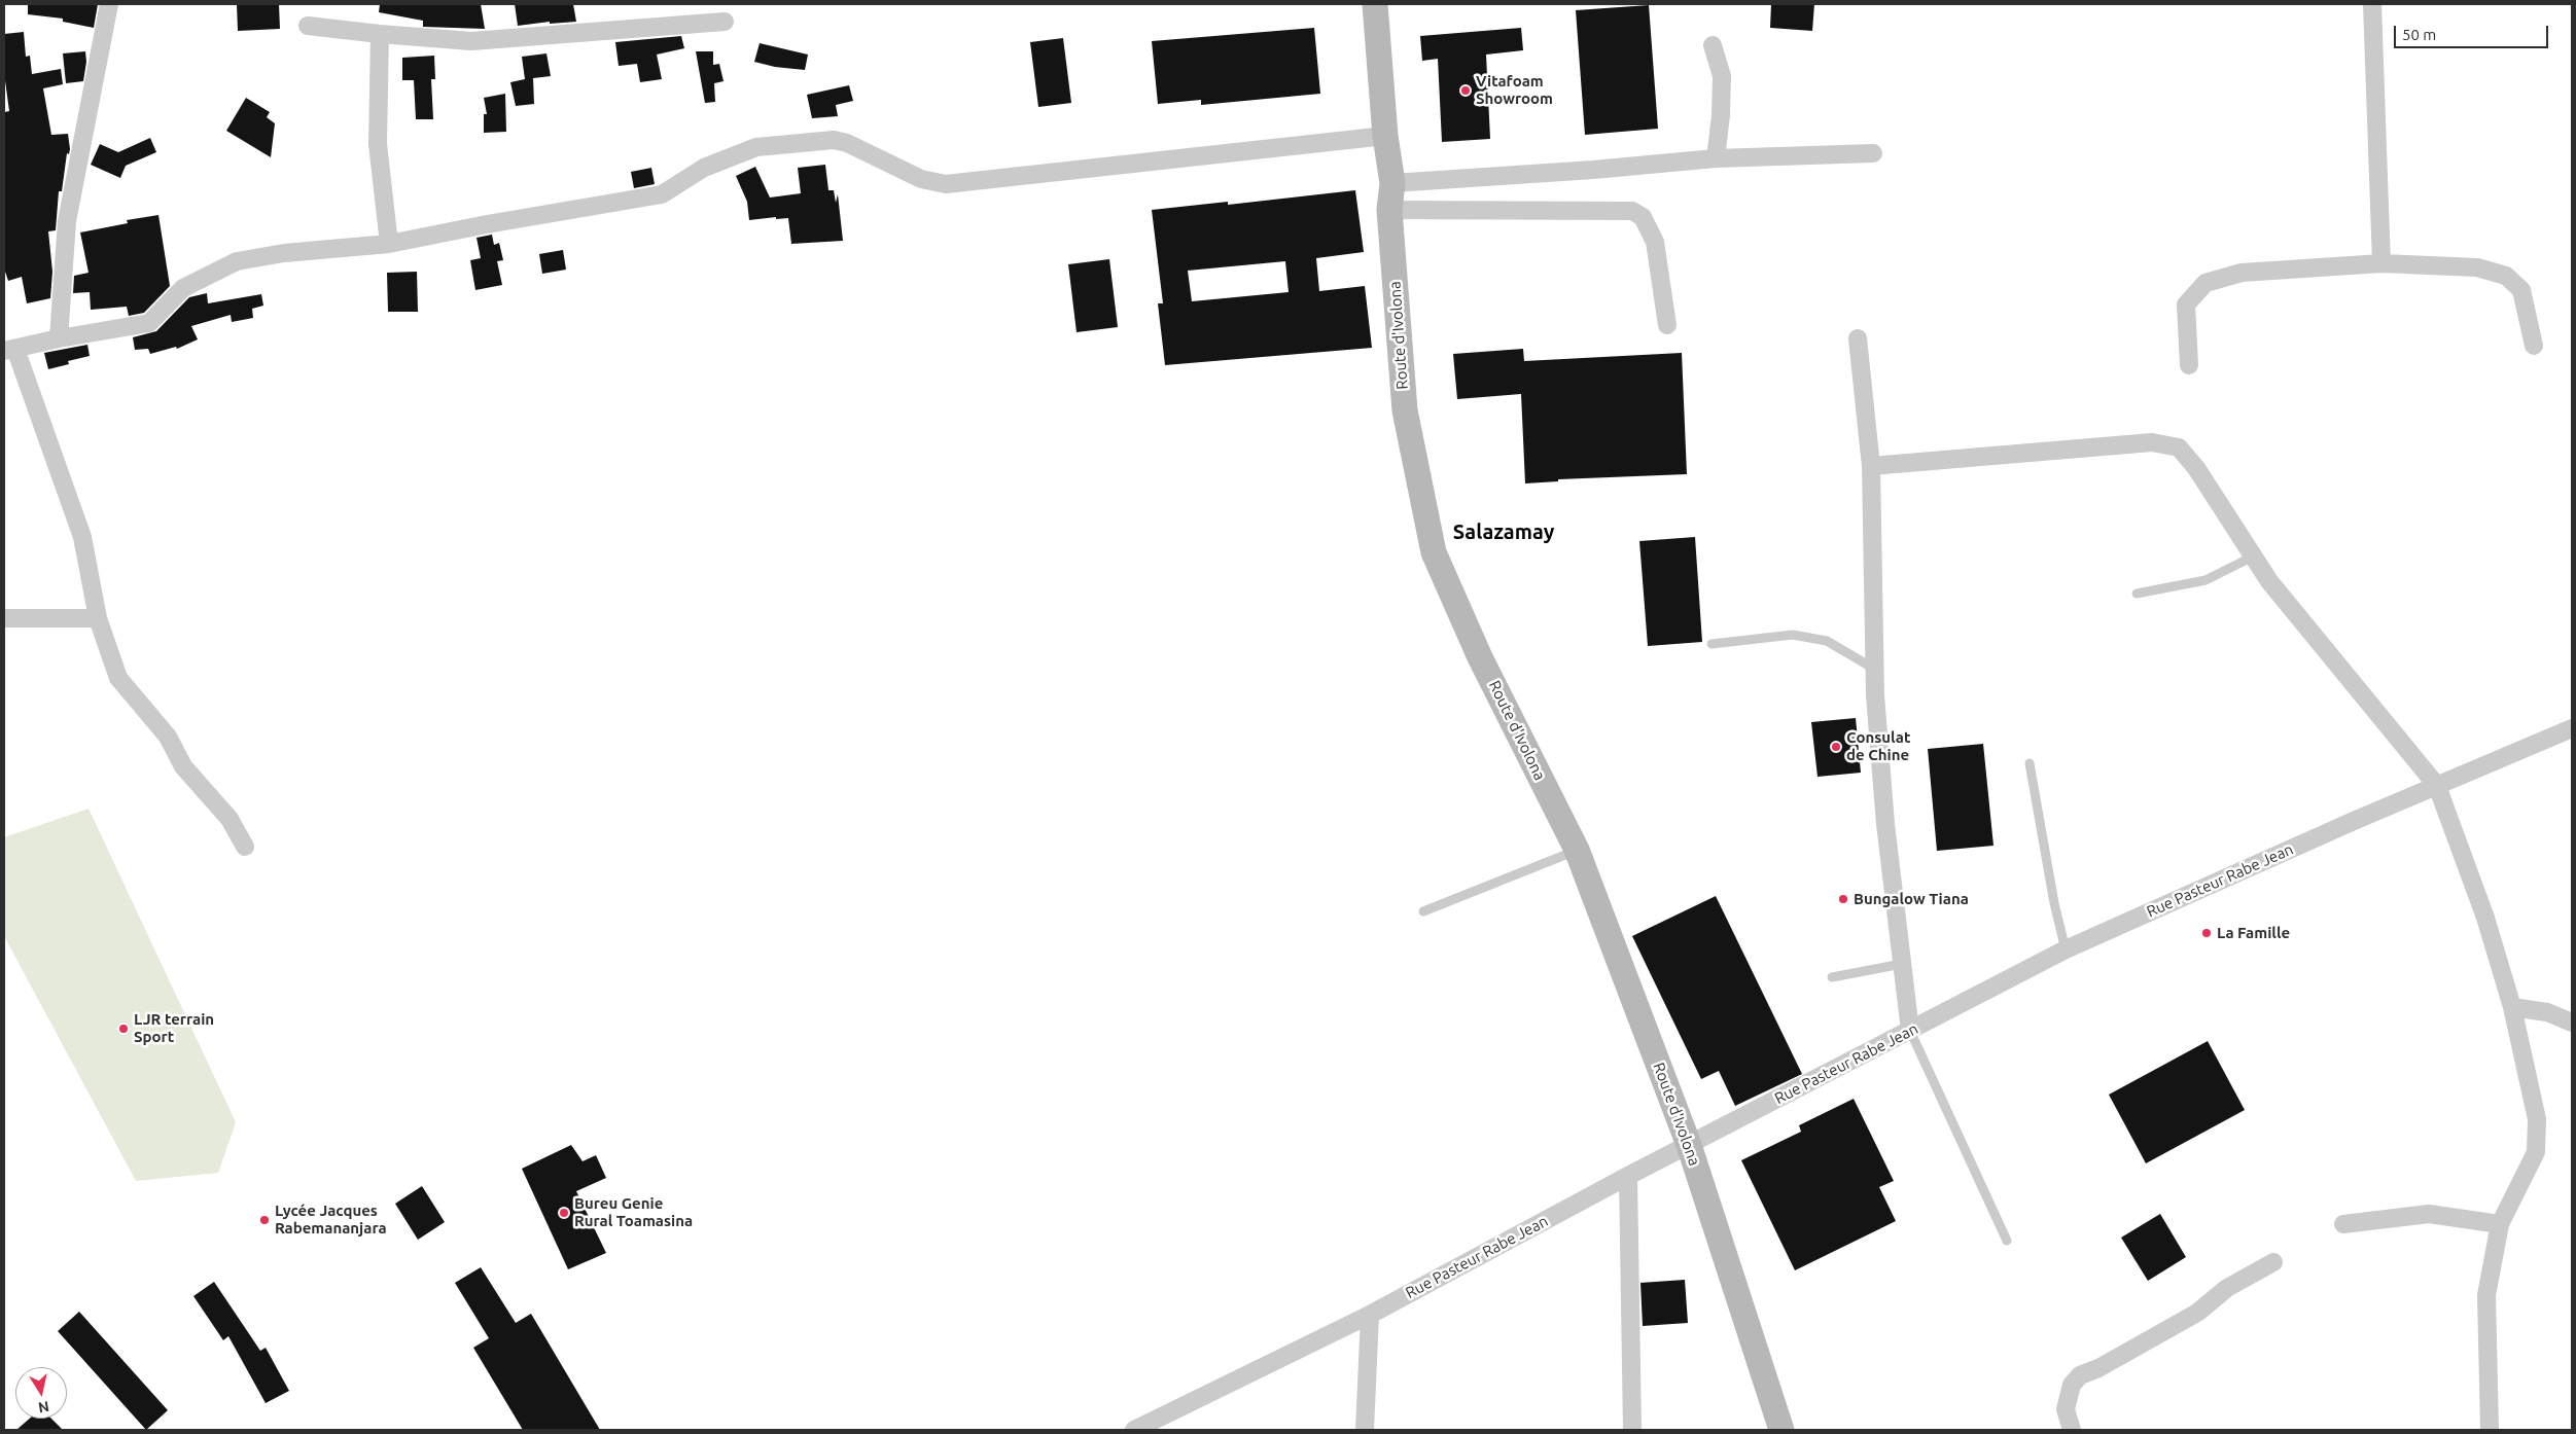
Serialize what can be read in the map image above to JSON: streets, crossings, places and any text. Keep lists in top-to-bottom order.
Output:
{
  "streets": {
    "main road": ["Route d'Ivolona"],
    "street": ["Rue Pasteur Rabe Jean"]
  },
  "crossings": [
    ["Route d'Ivolona", "Rue Pasteur Rabe Jean"]
  ],
  "districts": ["Salazamay"],
  "places": [
    "Vitafoam Showroom",
    "Consulat de Chine",
    "Bungalow Tiana",
    "La Famille",
    "LJR terrain Sport",
    "Bureu Genie Rural Toamasina",
    "Lycée Jacques Rabemananjara"
  ],
  "scale_bar": "50 m",
  "north": "bottom"
}
